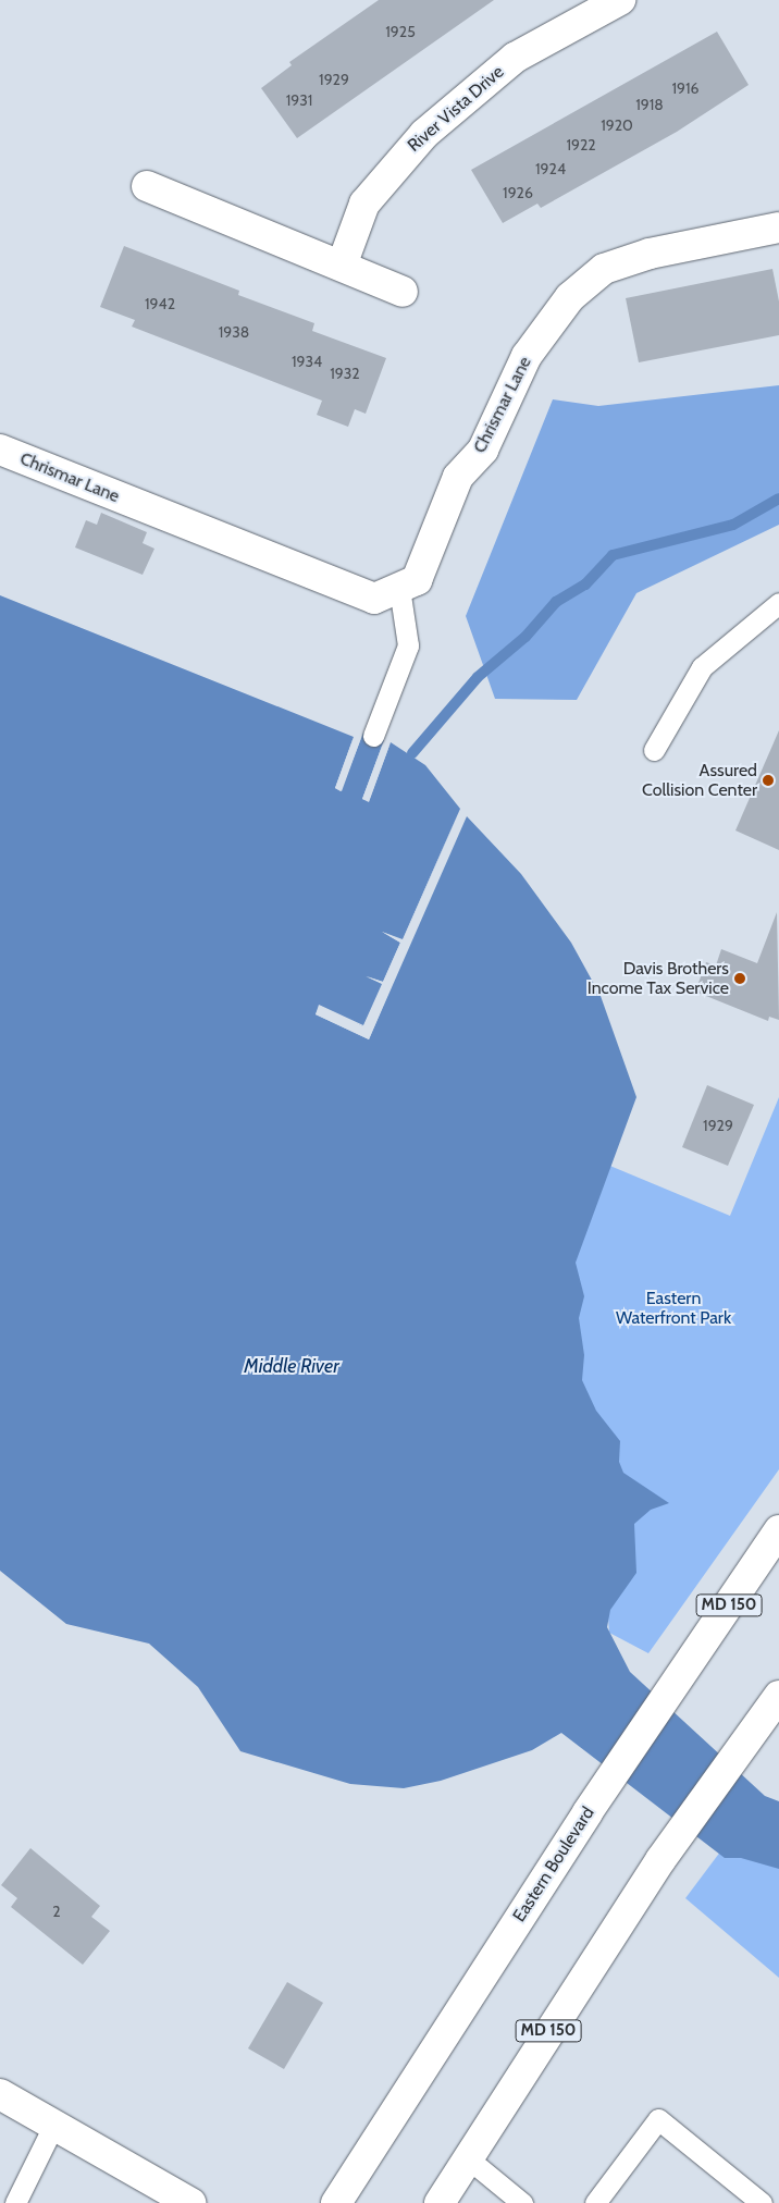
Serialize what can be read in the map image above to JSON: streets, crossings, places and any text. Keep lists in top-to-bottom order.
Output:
{
  "streets": {
    "street": [
      "River Vista Drive",
      "Chrismar Lane",
      "MD 150",
      "Eastern Boulevard"
    ]
  },
  "water": ["Middle River"],
  "parks": ["Eastern Waterfront Park"],
  "places": ["Assured Collision Center", "Davis Brothers Income Tax Service"],
  "house_numbers": [
    "1925",
    "1929",
    "1916",
    "1931",
    "1918",
    "1920",
    "1922",
    "1924",
    "1926",
    "1942",
    "1938",
    "1934",
    "1932",
    "1929",
    "2"
  ]
}
